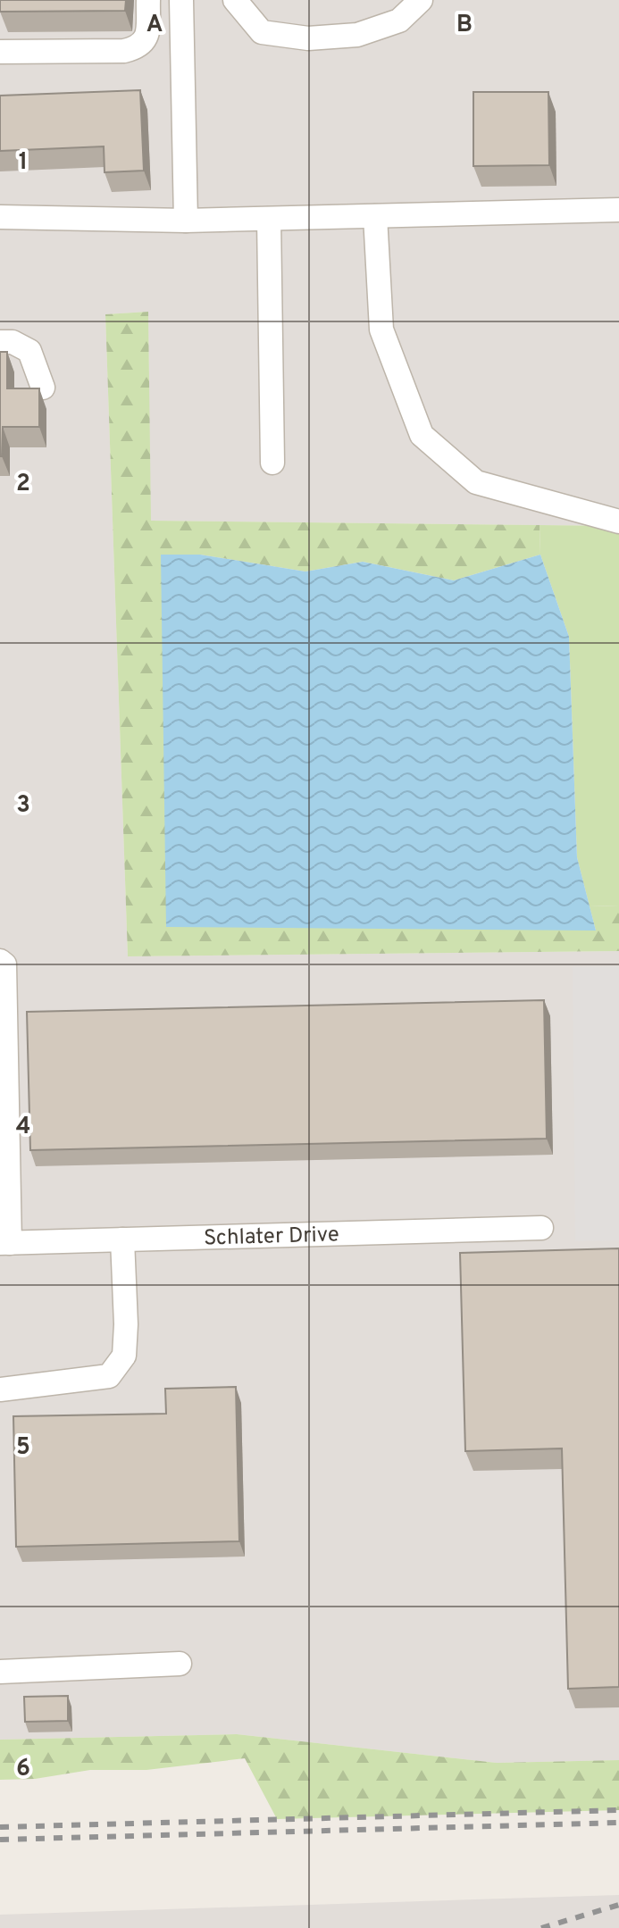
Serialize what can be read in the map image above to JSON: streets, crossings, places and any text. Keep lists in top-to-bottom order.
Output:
{
  "streets": {
    "street": ["Schlater Drive"]
  },
  "grid": {
    "columns": ["A", "B"],
    "rows": [
      "1",
      "2",
      "3",
      "4",
      "5",
      "6"
    ]
  }
}
